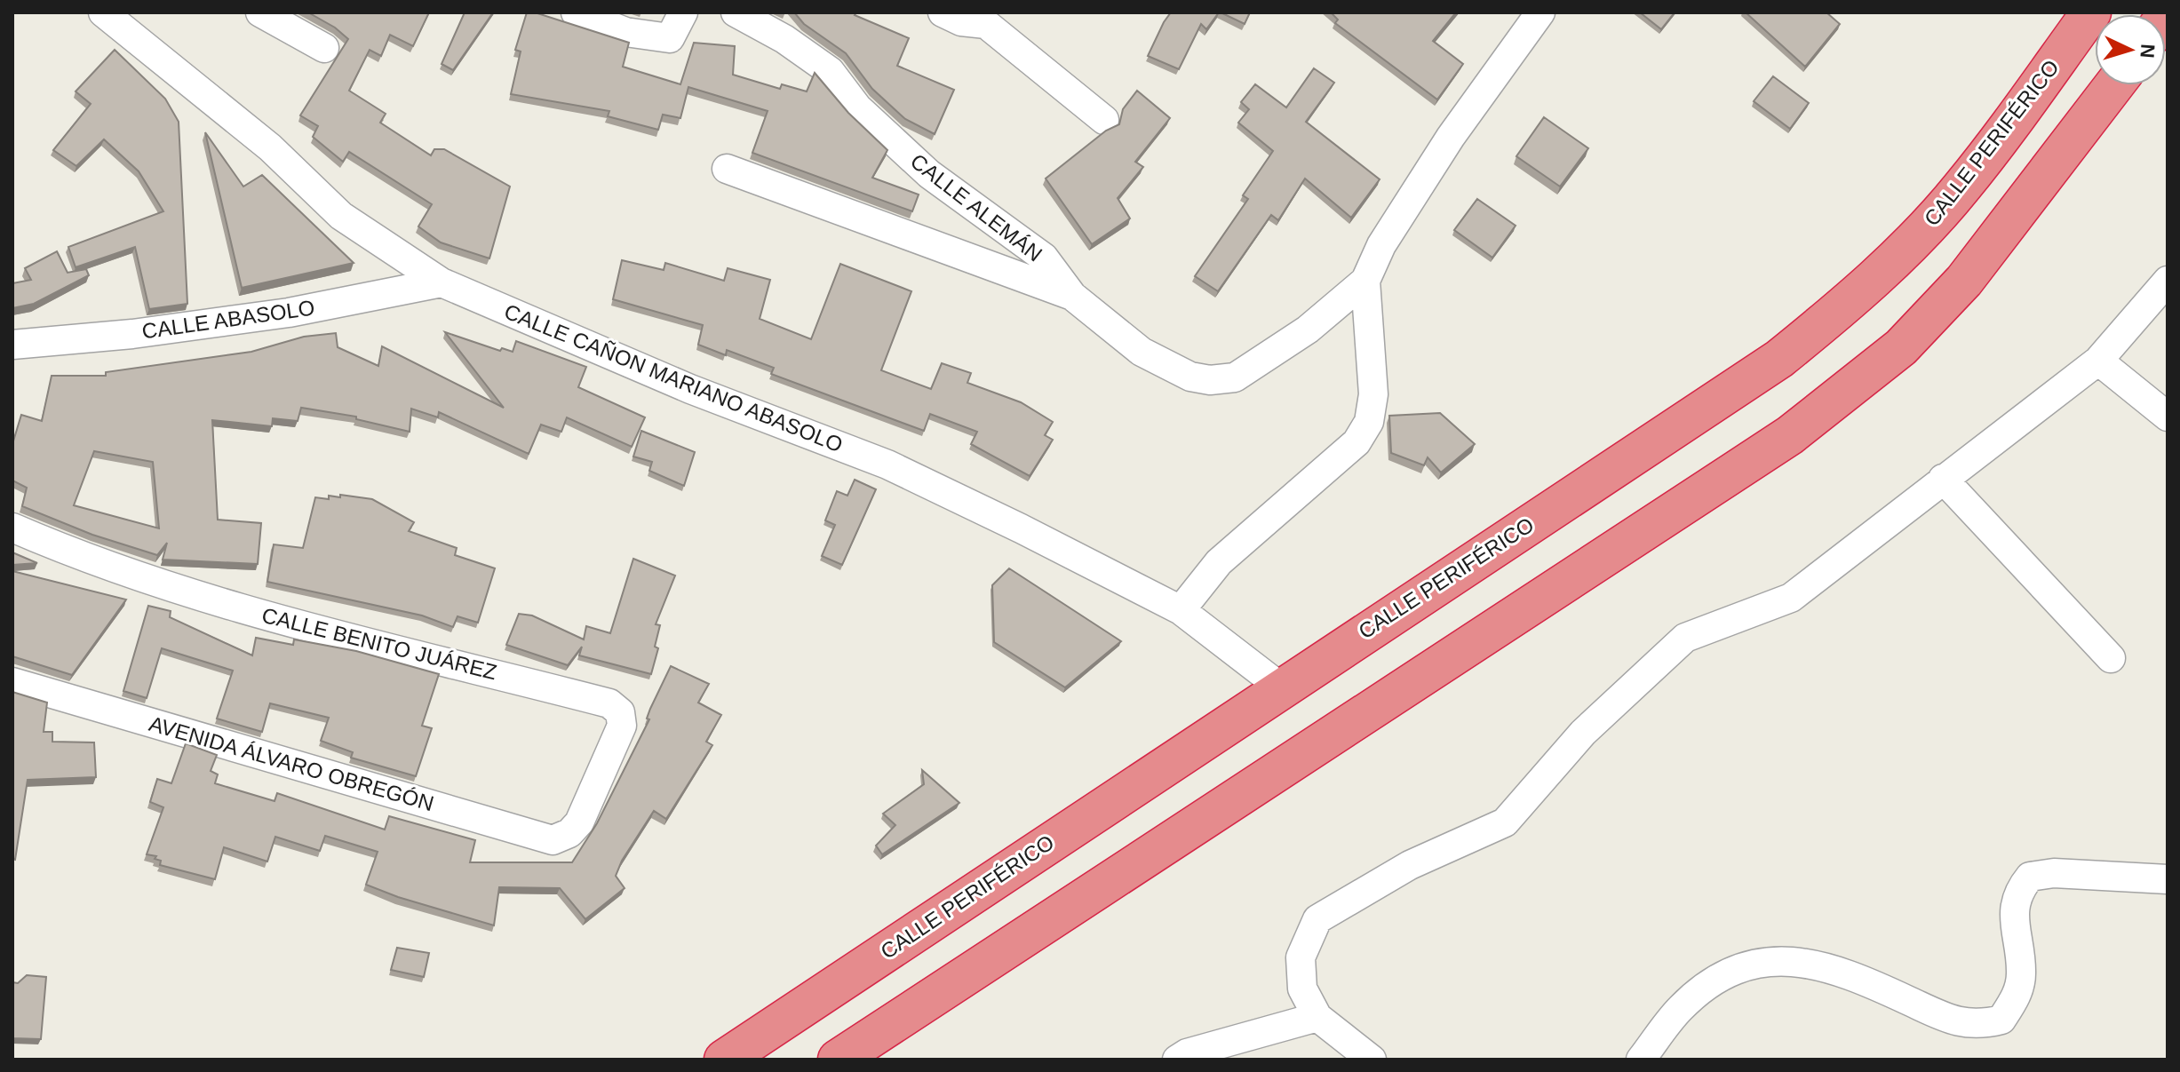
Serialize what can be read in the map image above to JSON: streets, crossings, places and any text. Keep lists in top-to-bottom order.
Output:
{
  "streets": {
    "highway": ["CALLE PERIFÉRICO"],
    "street": [
      "CALLE ALEMÁN",
      "CALLE ABASOLO",
      "CALLE CAÑON MARIANO ABASOLO",
      "CALLE BENITO JUÁREZ",
      "AVENIDA ÁLVARO OBREGÓN"
    ]
  },
  "crossings": [
    ["CALLE PERIFÉRICO", "CALLE CAÑON MARIANO ABASOLO"],
    ["CALLE ABASOLO", "CALLE CAÑON MARIANO ABASOLO"],
    ["CALLE BENITO JUÁREZ", "AVENIDA ÁLVARO OBREGÓN"]
  ],
  "north": "right"
}
